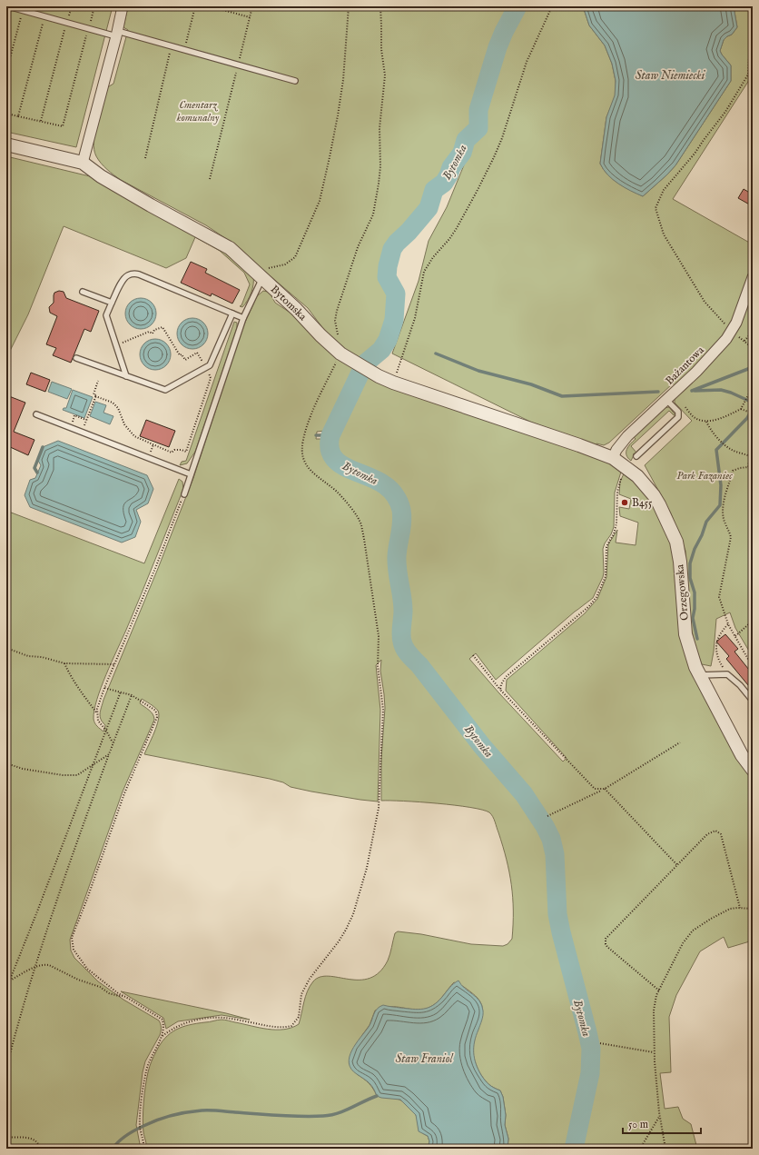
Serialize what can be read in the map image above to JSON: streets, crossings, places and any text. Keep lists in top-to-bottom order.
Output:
{
  "streets": {
    "street": ["Bytomska", "Bażantowa", "Orzegowska"]
  },
  "crossings": [
    ["Bytomska", "Orzegowska"],
    ["Bażantowa", "Orzegowska"]
  ],
  "water": ["Staw Niemiecki", "Bytomka", "Staw Franiol"],
  "parks": ["Cmentarz komunalny", "Park Fazaniec"],
  "places": ["B455"],
  "scale_bar": "50 m"
}
